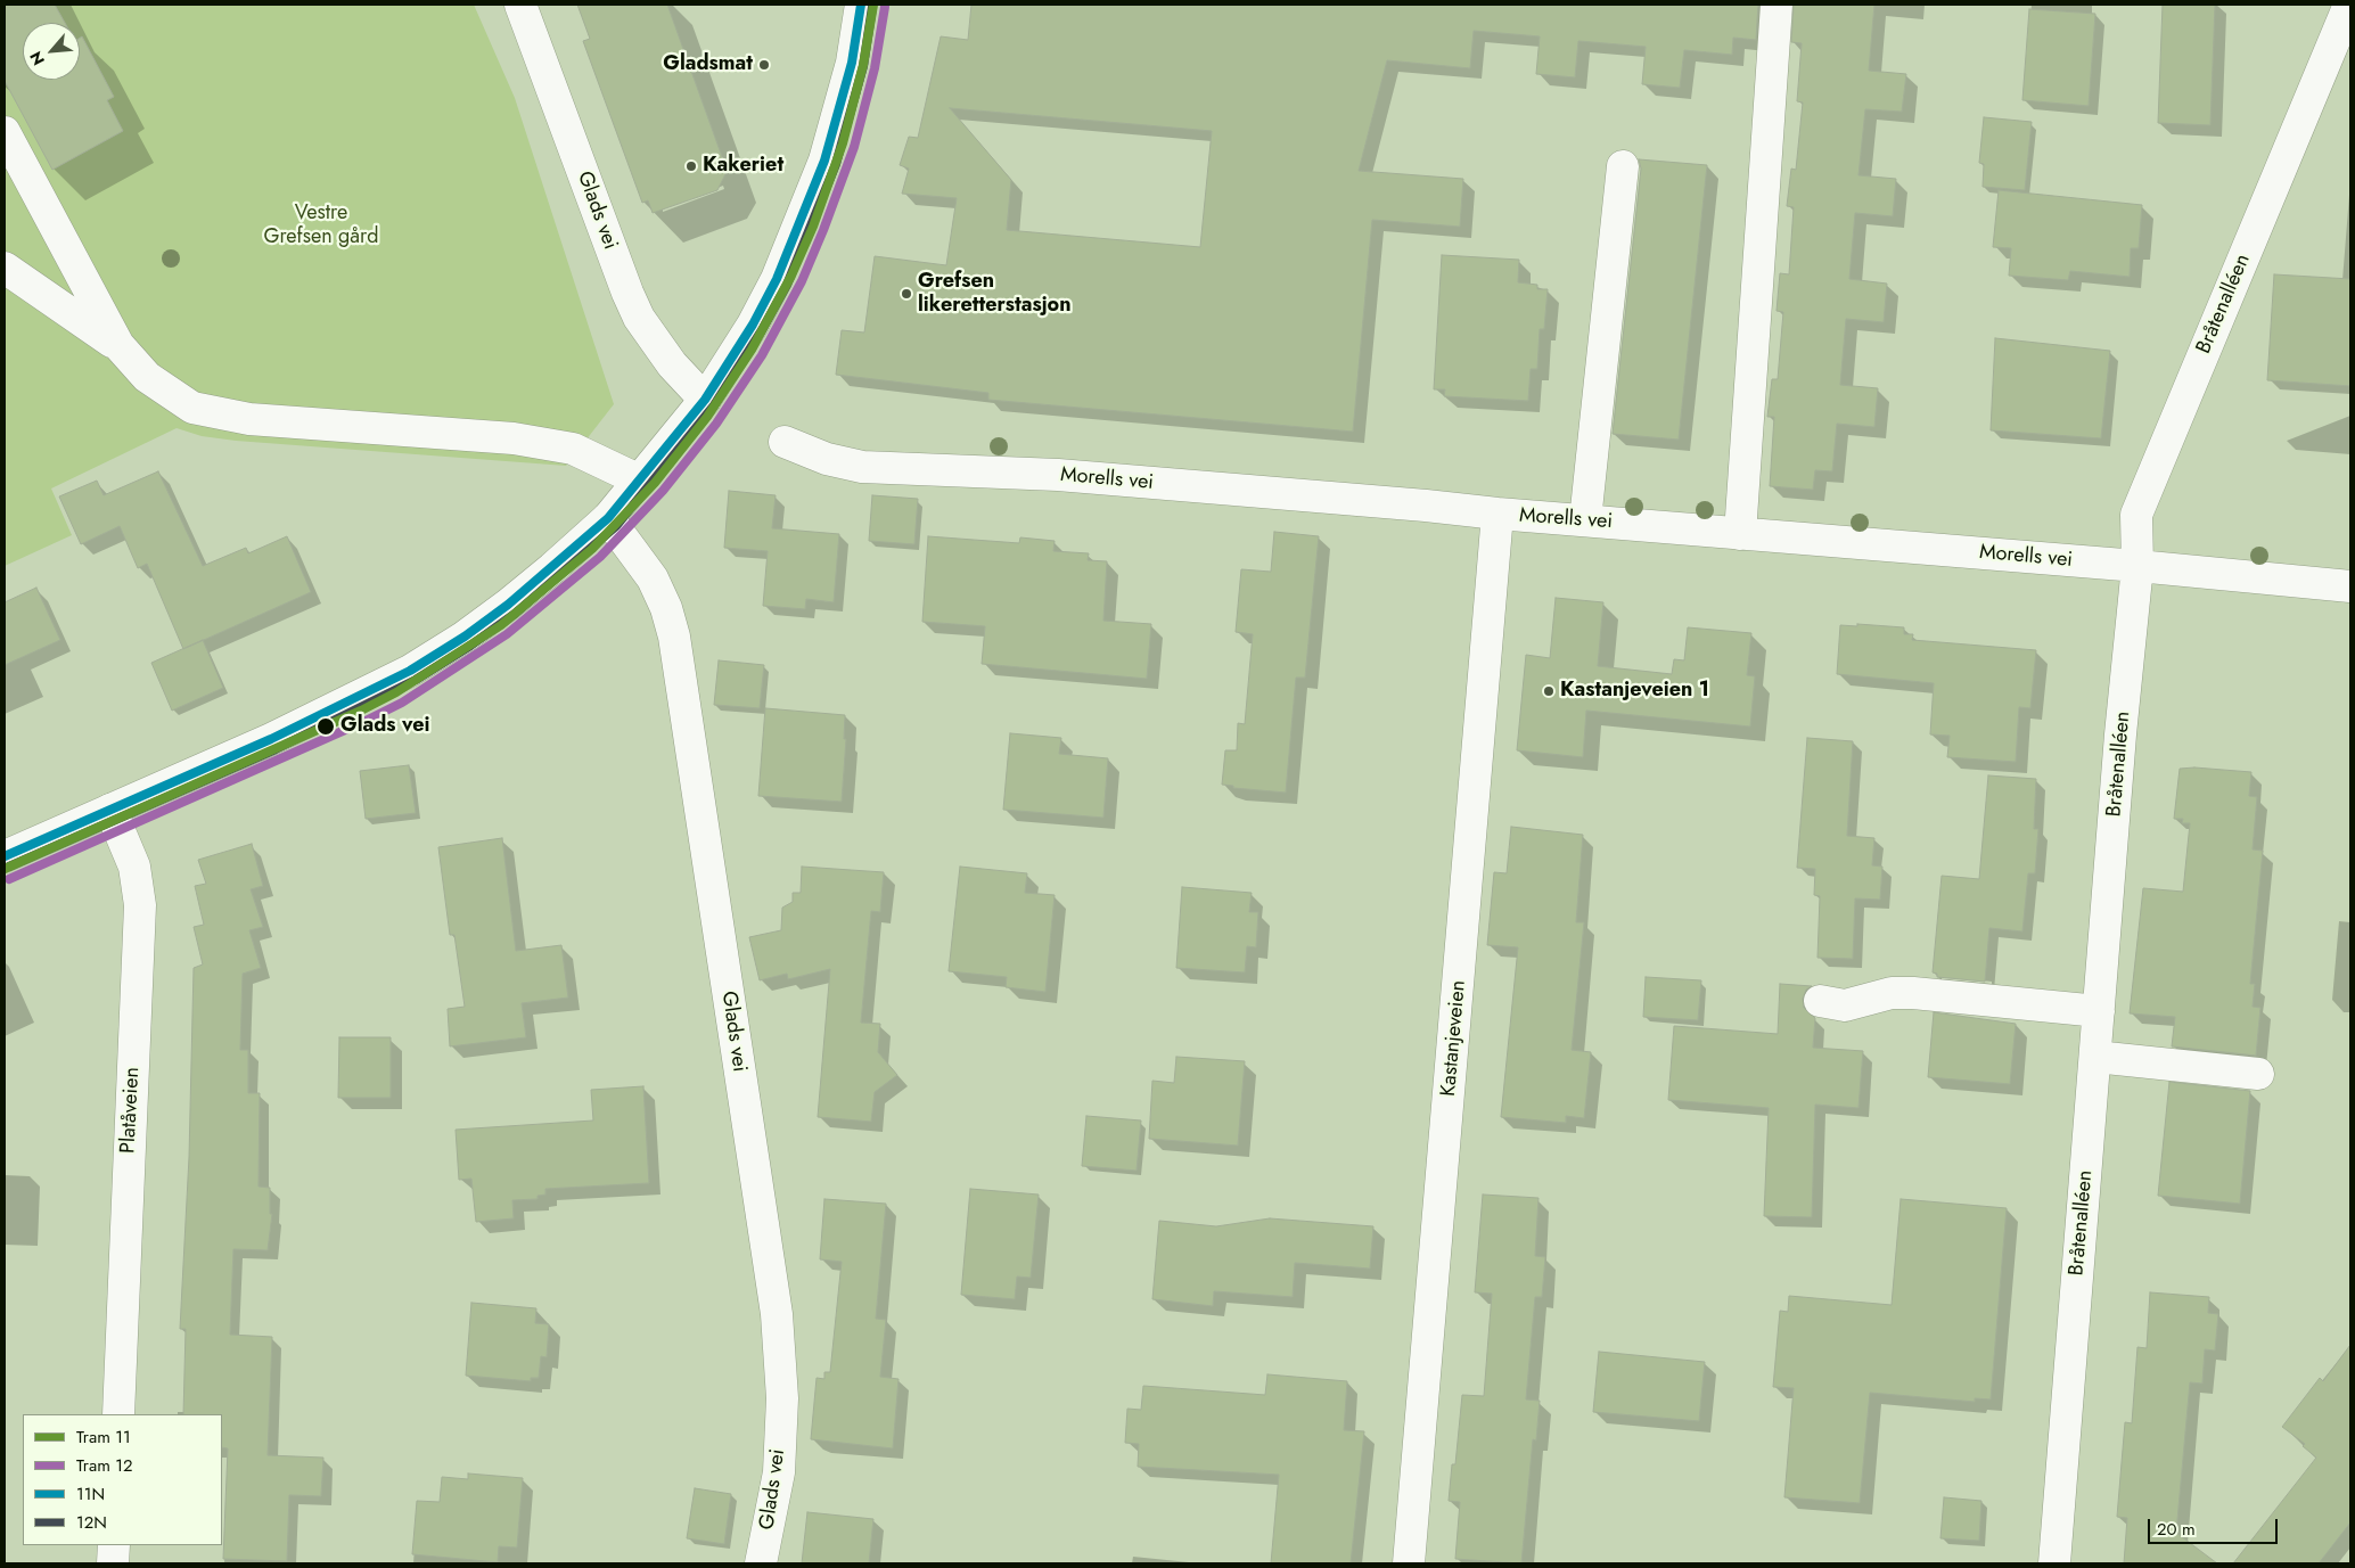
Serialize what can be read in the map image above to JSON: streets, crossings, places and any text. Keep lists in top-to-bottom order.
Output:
{
  "streets": {
    "street": [
      "Glads vei",
      "Bråtenalléen",
      "Morells vei",
      "Kastanjeveien",
      "Platåveien"
    ]
  },
  "crossings": [
    ["Bråtenalléen", "Morells vei"],
    ["Morells vei", "Kastanjeveien"]
  ],
  "parks": ["Vestre Grefsen gård"],
  "places": [
    "Gladsmat",
    "Kakeriet",
    "Grefsen likeretterstasjon",
    "Kastanjeveien 1",
    "Glads vei"
  ],
  "lines": [
    "tram line 11",
    "transit line 11N",
    "tram line 12",
    "transit line 12N"
  ],
  "legend": [
    "Tram 11",
    "Tram 12",
    "11N",
    "12N"
  ],
  "scale_bar": "20 m",
  "north": "bottom left"
}
